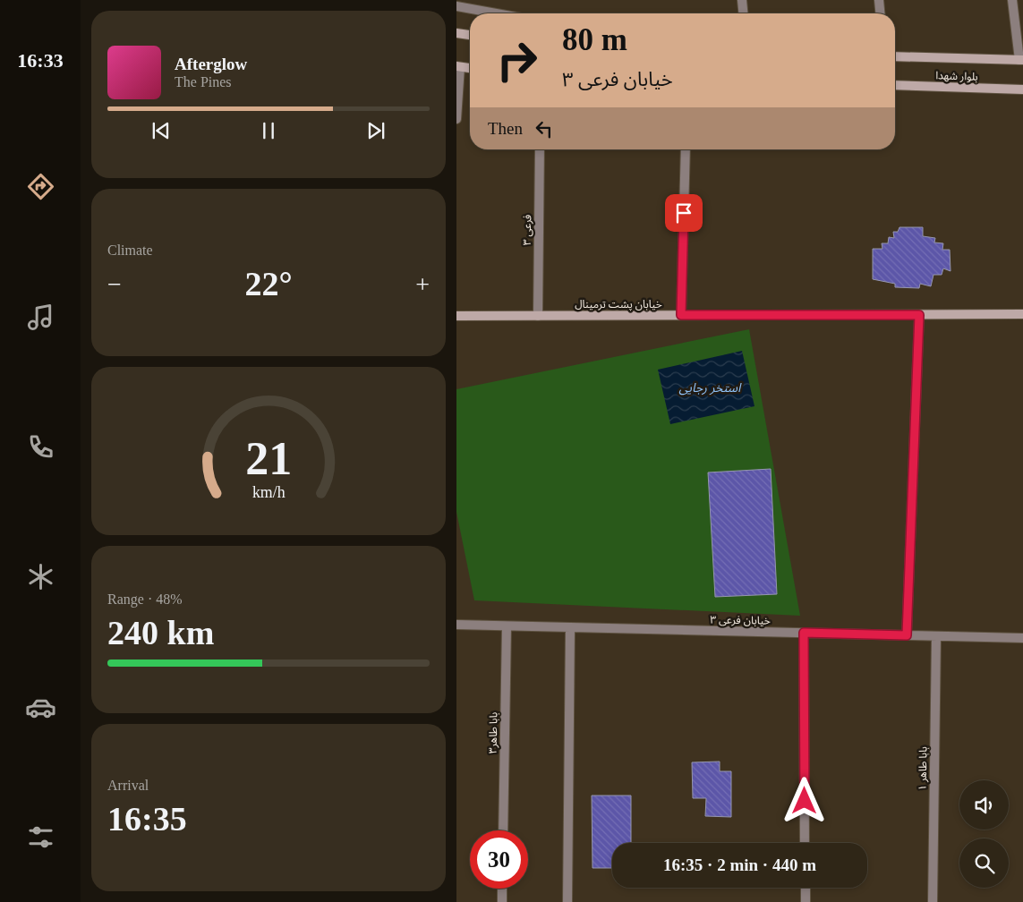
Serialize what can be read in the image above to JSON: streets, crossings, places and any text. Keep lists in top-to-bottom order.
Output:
{
  "streets": {
    "street": [
      "بلوار شهدا",
      "۳ فرعی",
      "خیابان پشت ترمینال",
      "خیابان فرعی ۳",
      "بابا طاهر۳",
      "بابا طاهر ۱"
    ]
  },
  "crossings": [
    ["۳ فرعی", "خیابان پشت ترمینال"],
    ["خیابان فرعی ۳", "بابا طاهر۳"],
    ["خیابان فرعی ۳", "بابا طاهر ۱"]
  ],
  "water": ["استخر رجایی"],
  "page": {
    "tabs": "16:33",
    "turn": ["80 m", "خیابان فرعی ۳"],
    "song": ["Afterglow", "The Pines"],
    "then": "Then",
    "tile": [
      "Climate",
      ["Range · 48%", "240 km"],
      ["Arrival", "16:35"]
    ],
    "heat": ["−", "22°", "+"],
    "limit": "30",
    "trip": "16:35 · 2 min · 440 m",
    "gauge": ["21", "km/h"]
  }
}
